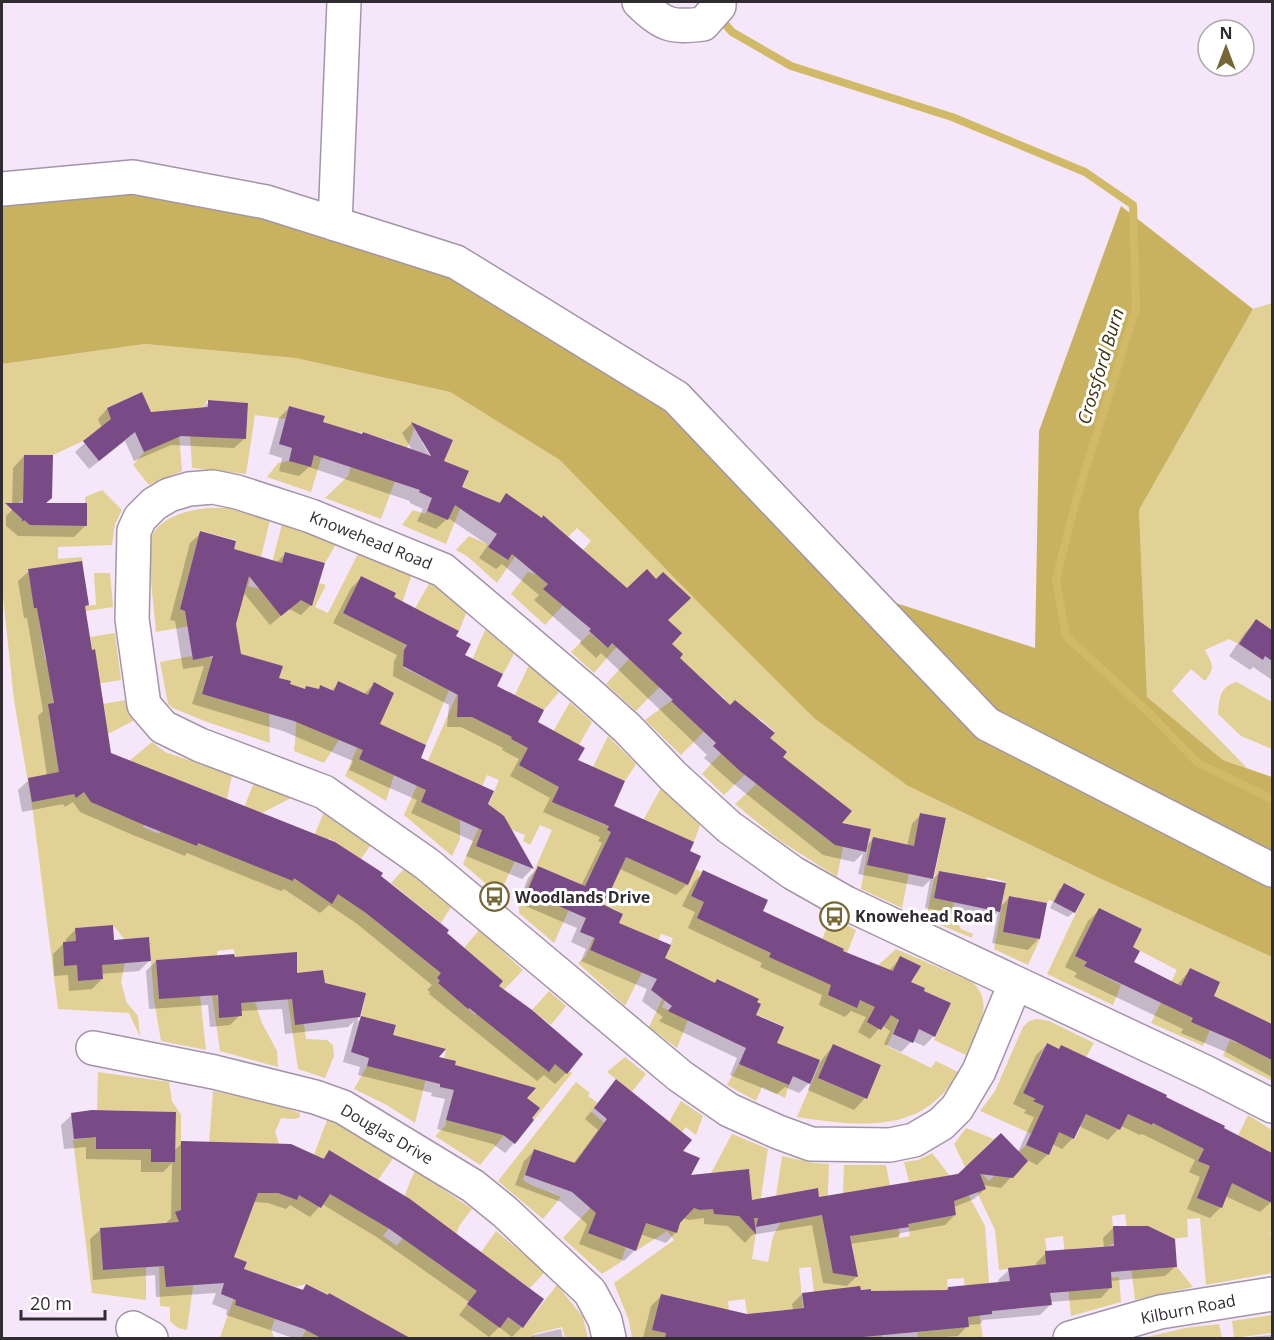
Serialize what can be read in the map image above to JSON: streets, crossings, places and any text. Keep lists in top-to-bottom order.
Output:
{
  "streets": {
    "street": ["Knowehead Road", "Douglas Drive", "Kilburn Road"]
  },
  "water": ["Crossford Burn"],
  "places": {
    "bus stop": ["Woodlands Drive", "Knowehead Road"]
  },
  "scale_bar": "20 m",
  "north": "top"
}
